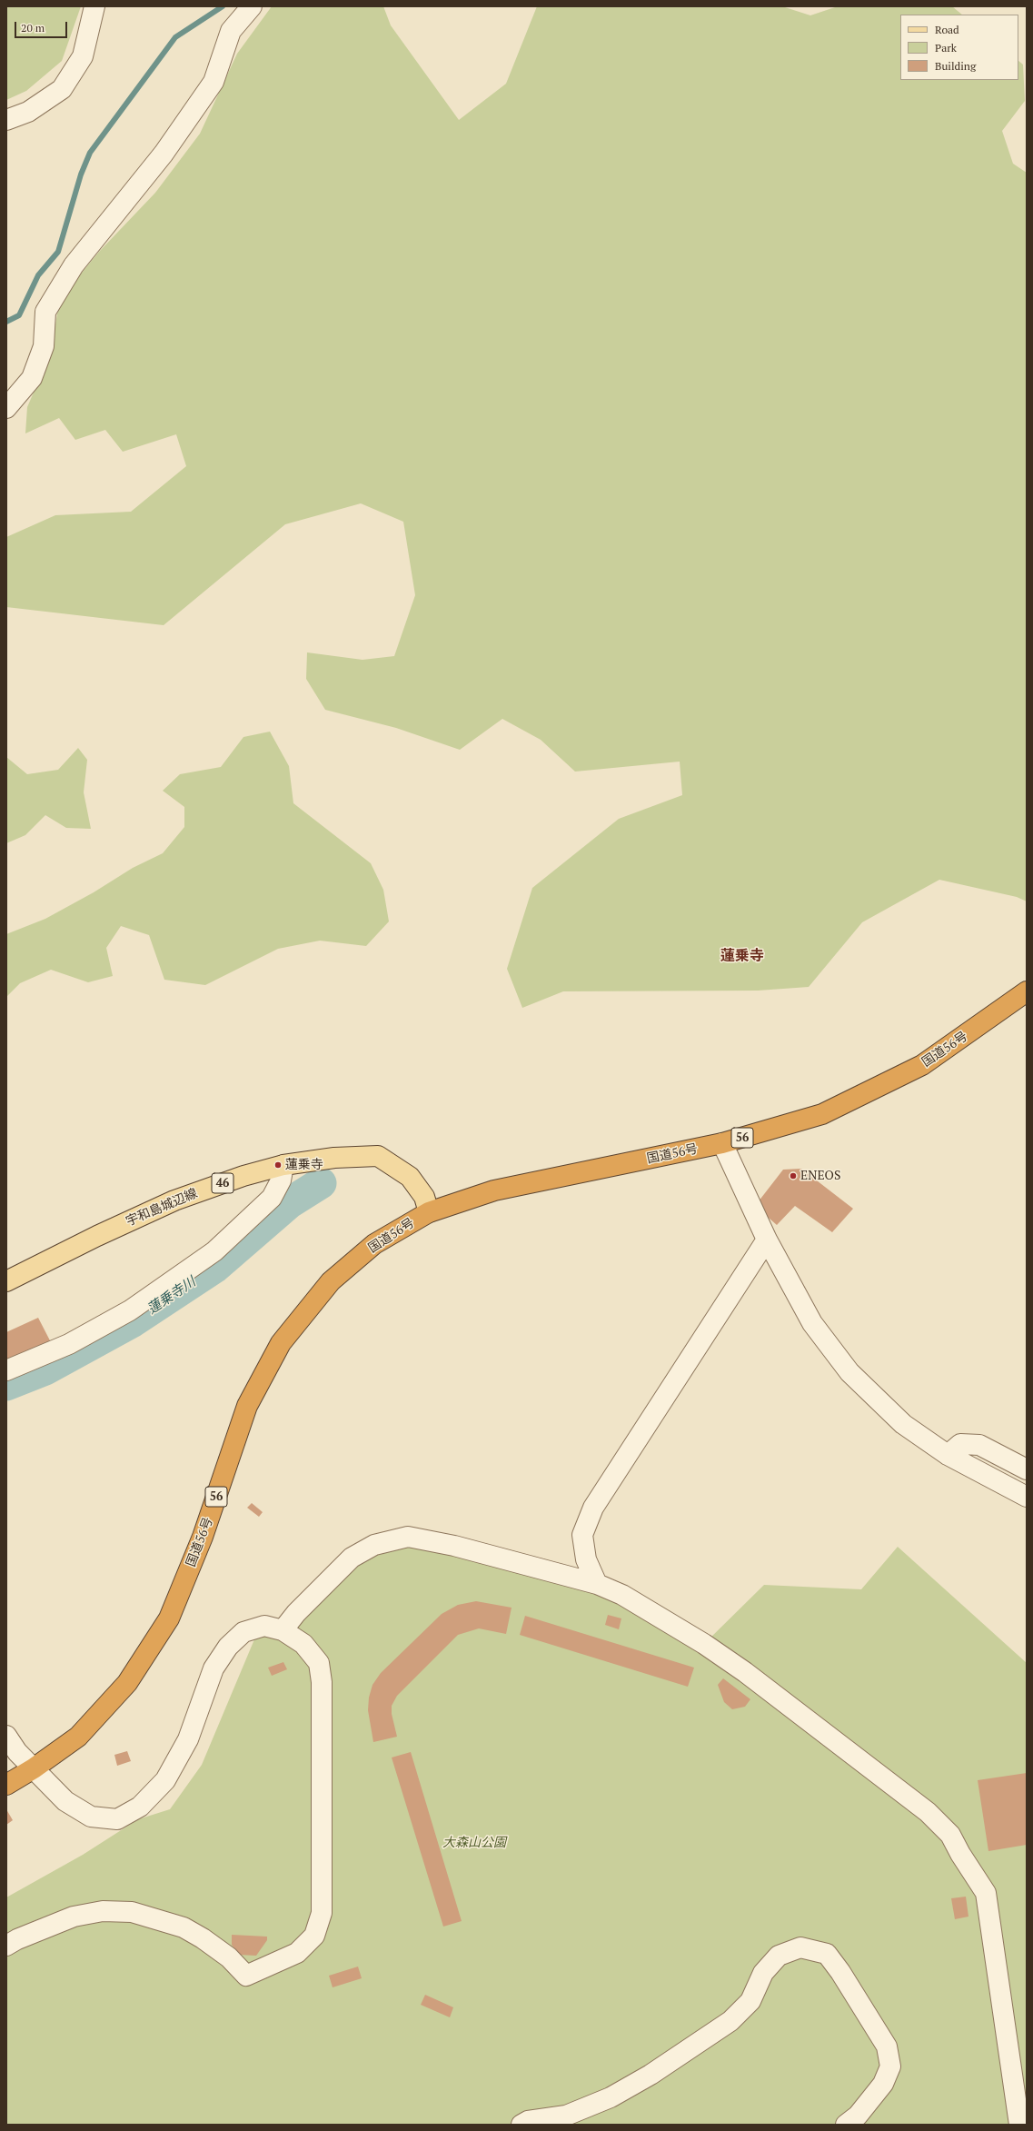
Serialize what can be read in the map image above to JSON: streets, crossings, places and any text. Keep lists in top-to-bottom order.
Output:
{
  "streets": {
    "highway": ["国道56号", "56"],
    "main road": ["46", "宇和島城辺線"]
  },
  "crossings": [
    ["国道56号", "宇和島城辺線"]
  ],
  "districts": ["蓮乗寺"],
  "water": ["蓮乗寺川"],
  "parks": ["大森山公園"],
  "places": ["蓮乗寺", "ENEOS"],
  "legend": ["Road", "Park", "Building"],
  "scale_bar": "20 m"
}
